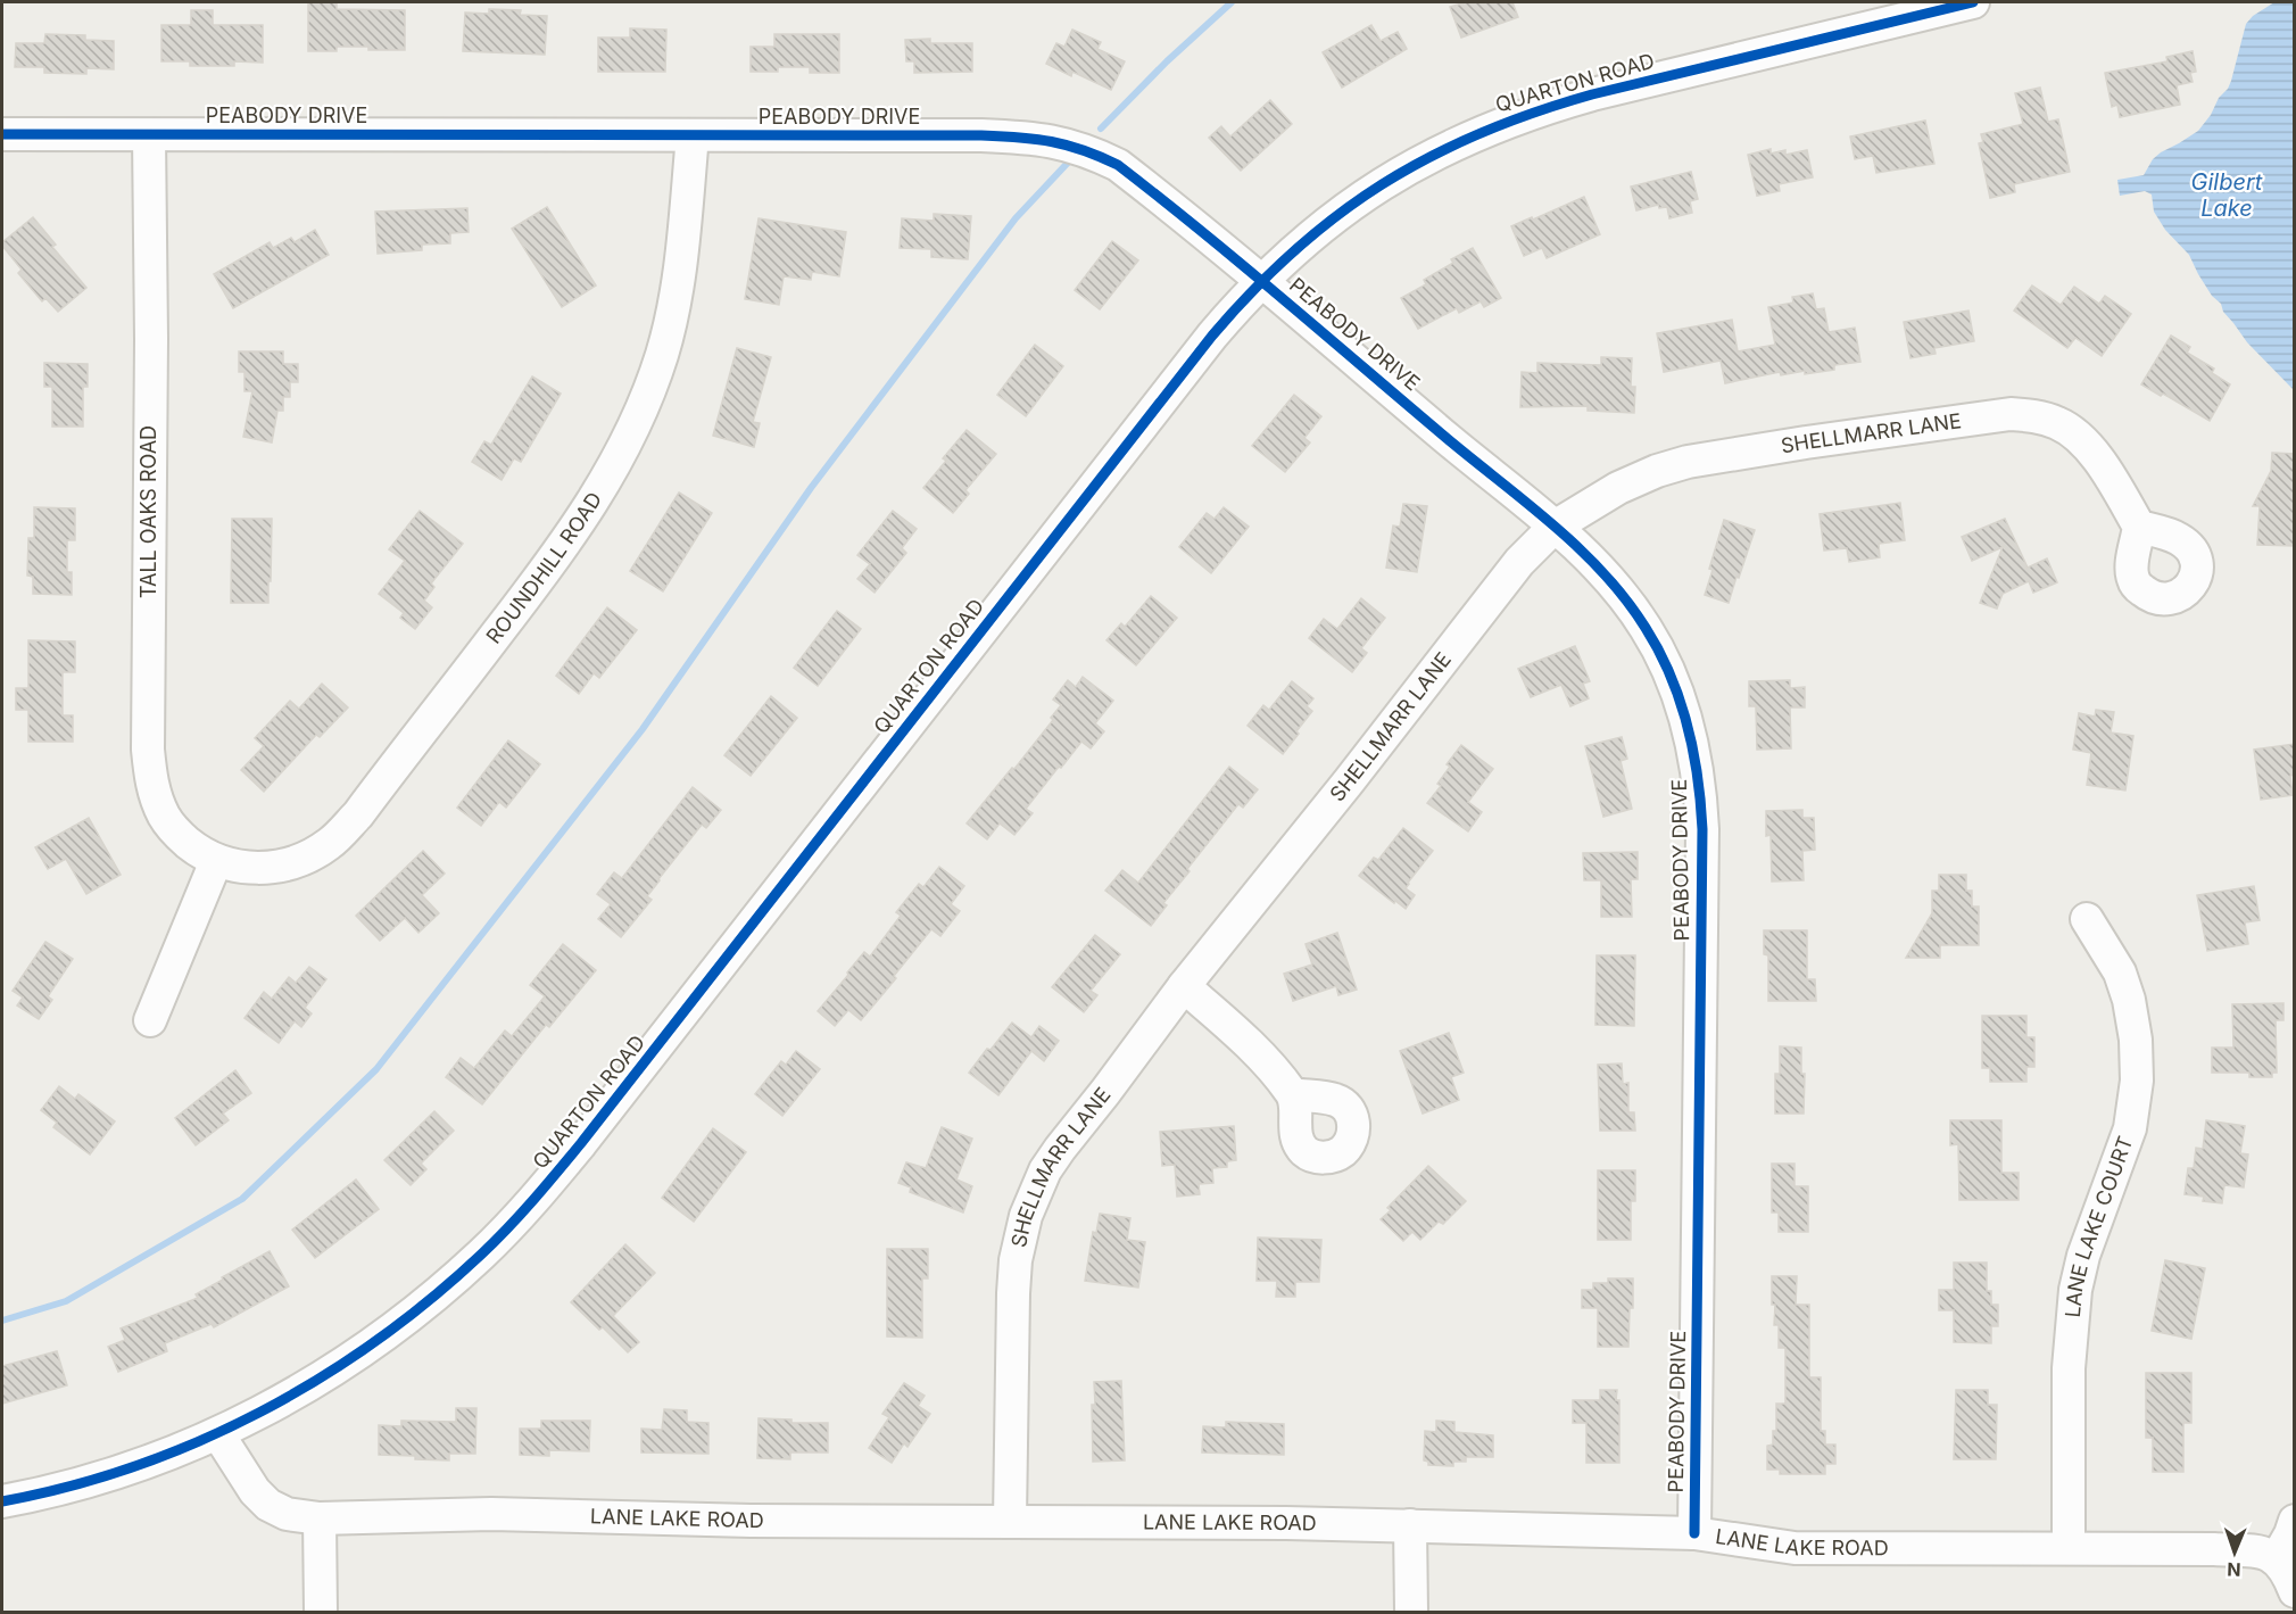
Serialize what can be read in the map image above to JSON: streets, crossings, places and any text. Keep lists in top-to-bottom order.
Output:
{
  "streets": {
    "street": [
      "QUARTON ROAD",
      "PEABODY DRIVE",
      "SHELLMARR LANE",
      "TALL OAKS ROAD",
      "ROUNDHILL ROAD",
      "LANE LAKE COURT",
      "LANE LAKE ROAD"
    ]
  },
  "crossings": [
    ["QUARTON ROAD", "PEABODY DRIVE"],
    ["QUARTON ROAD", "LANE LAKE ROAD"],
    ["PEABODY DRIVE", "SHELLMARR LANE"],
    ["PEABODY DRIVE", "TALL OAKS ROAD"],
    ["PEABODY DRIVE", "ROUNDHILL ROAD"],
    ["PEABODY DRIVE", "LANE LAKE ROAD"],
    ["SHELLMARR LANE", "LANE LAKE ROAD"],
    ["TALL OAKS ROAD", "ROUNDHILL ROAD"],
    ["LANE LAKE COURT", "LANE LAKE ROAD"]
  ],
  "water": ["Gilbert Lake"],
  "north": "bottom"
}
